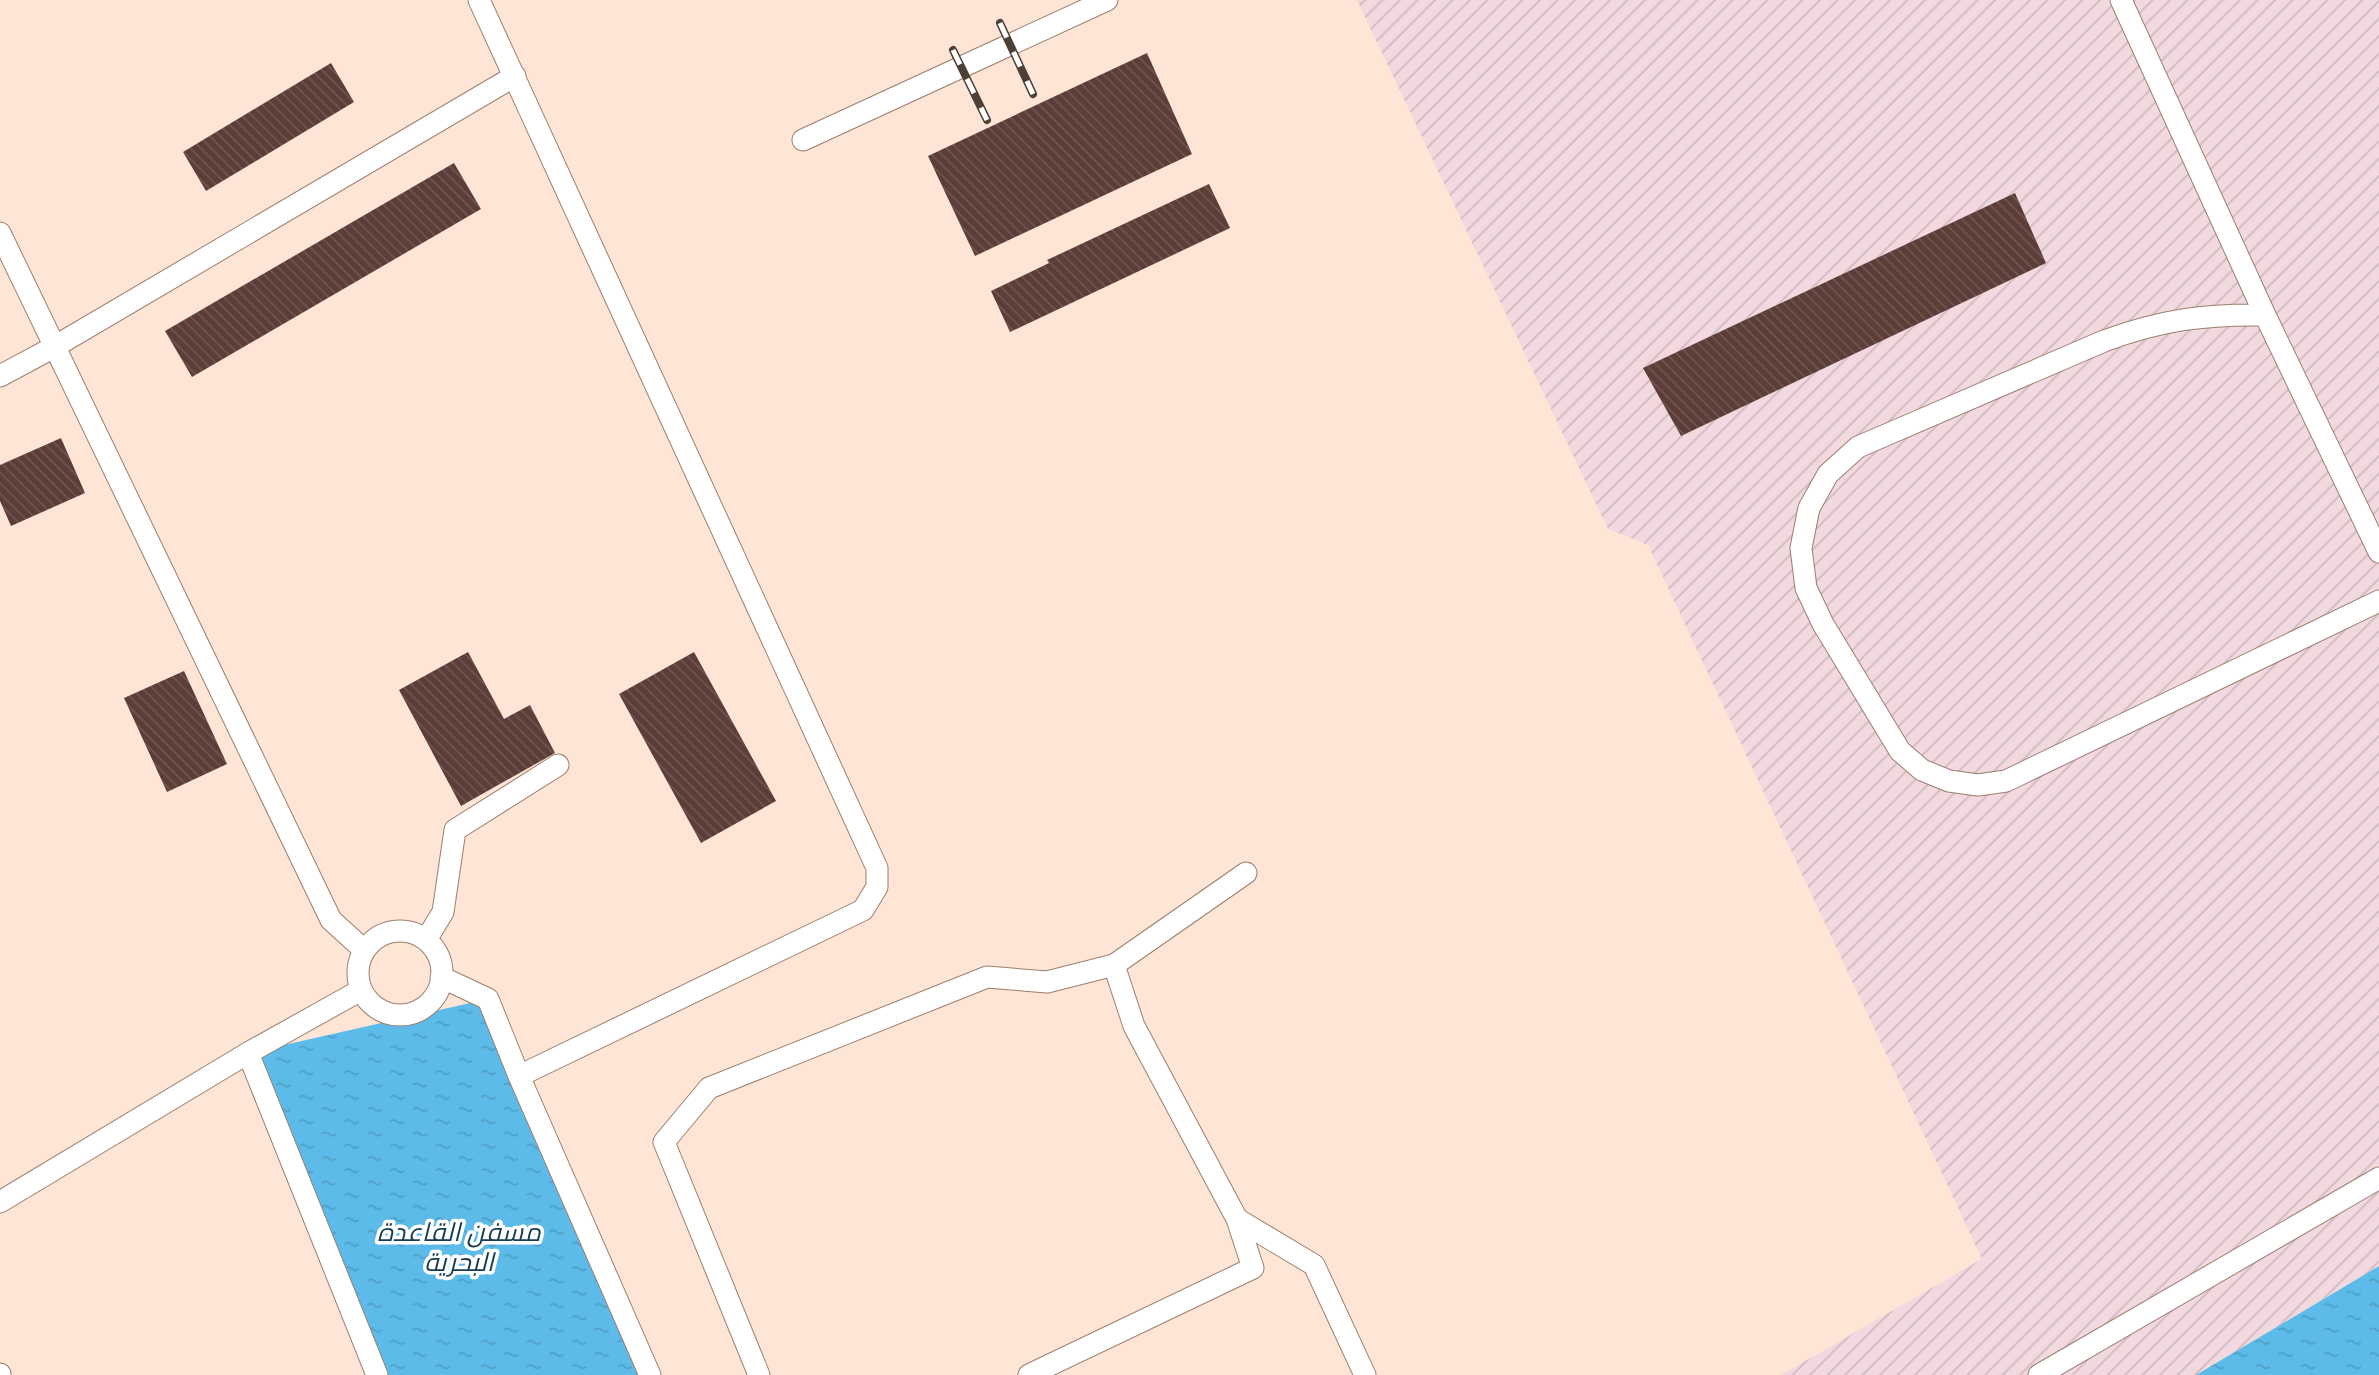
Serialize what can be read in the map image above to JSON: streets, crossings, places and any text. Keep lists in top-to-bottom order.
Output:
{
  "water": ["مسفن القاعدة البحرية"]
}
